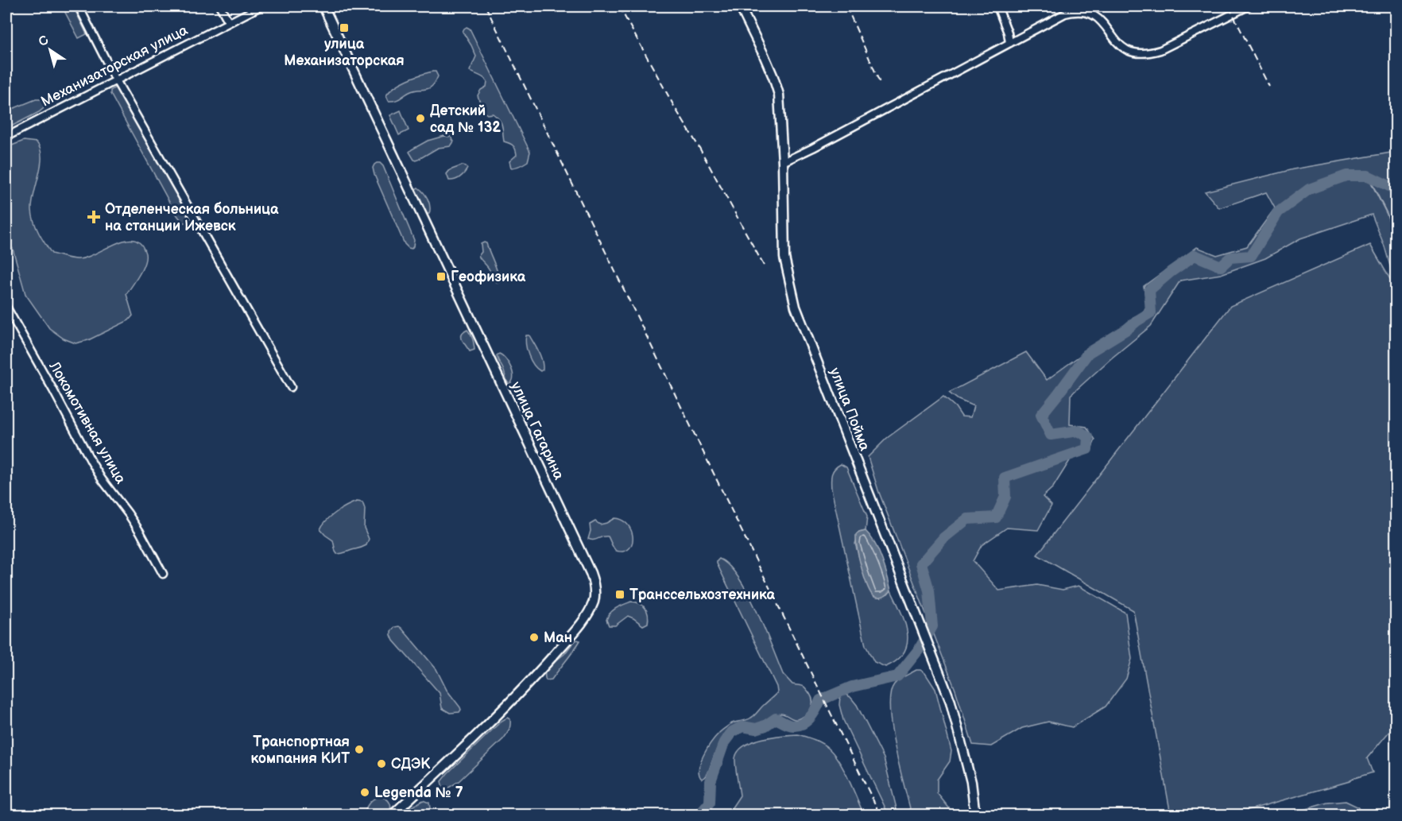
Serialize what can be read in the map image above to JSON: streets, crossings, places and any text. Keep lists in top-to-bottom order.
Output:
{
  "streets": {
    "main road": ["улица Пойма", "улица Гагарина"],
    "street": ["Механизаторская улица", "Локомотивная улица"]
  },
  "places": {
    "transit": ["улица Механизаторская", "Геофизика", "Транссельхозтехника"],
    "other": [
      "Детский сад № 132",
      "Ман",
      "Транспортная компания КИТ",
      "СДЭК",
      "Legenda № 7"
    ],
    "health": ["Отделенческая больница на станции Ижевск"]
  },
  "north": "top left"
}
